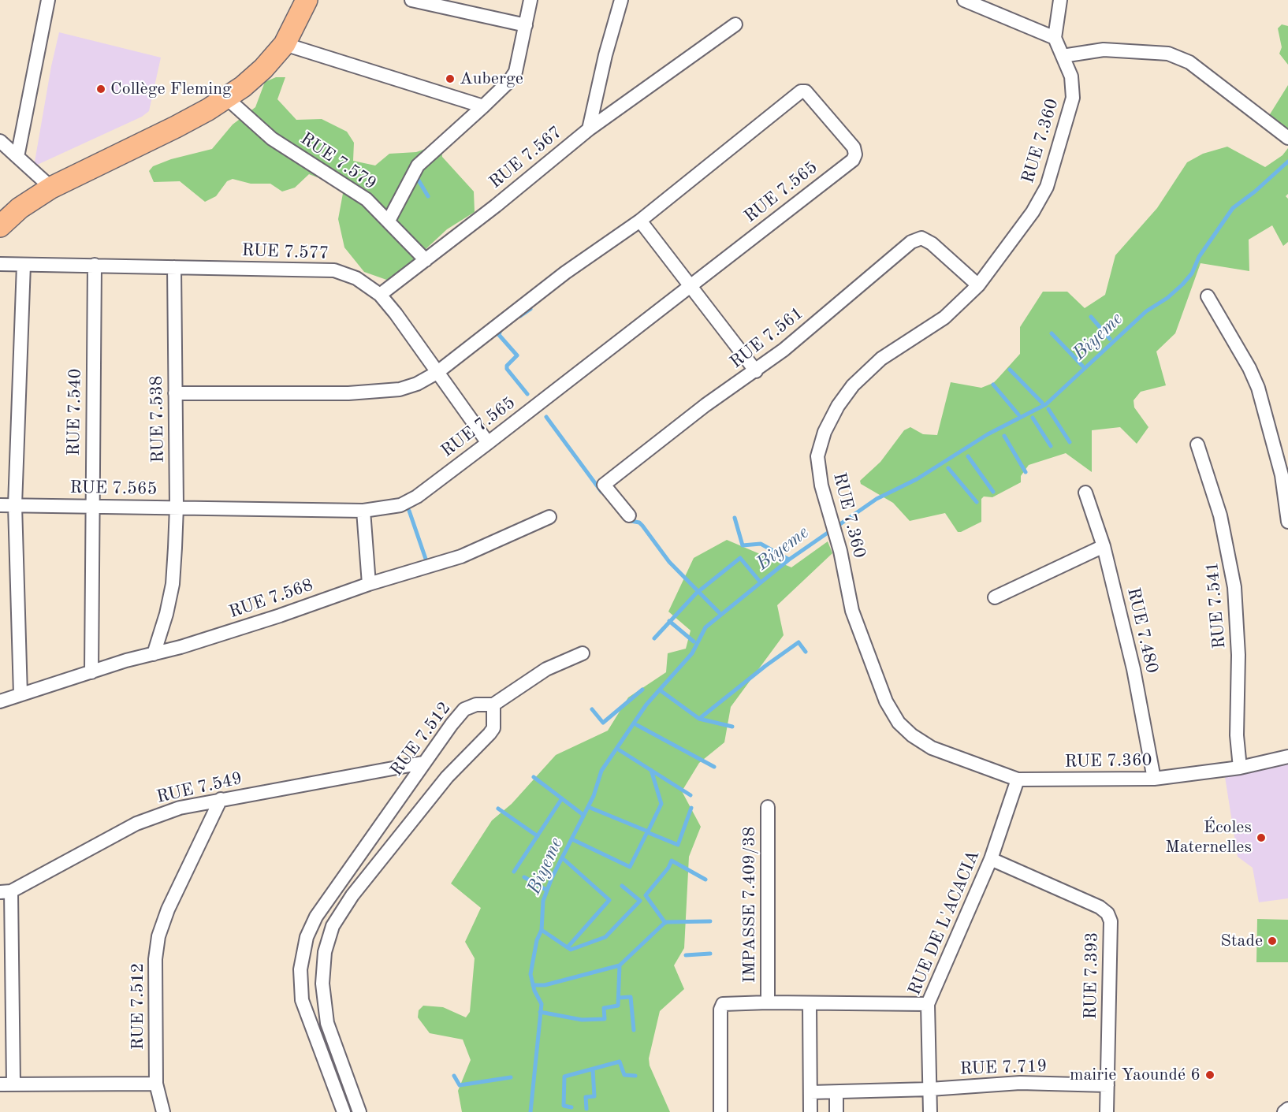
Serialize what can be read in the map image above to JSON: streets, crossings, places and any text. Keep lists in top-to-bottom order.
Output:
{
  "streets": {
    "street": [
      "RUE 7.360",
      "RUE 7.567",
      "RUE 7.579",
      "RUE 7.565",
      "RUE 7.577",
      "RUE 7.561",
      "RUE 7.540",
      "RUE 7.538",
      "RUE 7.568",
      "RUE 7.541",
      "RUE 7.480",
      "RUE 7.512",
      "RUE 7.549",
      "IMPASSE 7.409/38",
      "RUE DE L'ACACIA",
      "RUE 7.393",
      "RUE 7.719"
    ]
  },
  "crossings": [
    ["RUE 7.360", "RUE 7.561"],
    ["RUE 7.360", "RUE 7.541"],
    ["RUE 7.360", "RUE 7.480"],
    ["RUE 7.360", "RUE DE L'ACACIA"],
    ["RUE 7.567", "RUE 7.579"],
    ["RUE 7.567", "RUE 7.577"],
    ["RUE 7.565", "RUE 7.577"],
    ["RUE 7.565", "RUE 7.540"],
    ["RUE 7.565", "RUE 7.538"],
    ["RUE 7.577", "RUE 7.540"],
    ["RUE 7.577", "RUE 7.538"],
    ["RUE 7.540", "RUE 7.568"],
    ["RUE 7.538", "RUE 7.568"],
    ["RUE 7.512", "RUE 7.549"],
    ["RUE DE L'ACACIA", "RUE 7.393"],
    ["RUE DE L'ACACIA", "RUE 7.719"],
    ["RUE 7.393", "RUE 7.719"]
  ],
  "water": ["Biyeme"],
  "places": [
    "Auberge",
    "Collège Fleming",
    "Écoles Maternelles",
    "Stade",
    "mairie Yaoundé 6"
  ]
}
